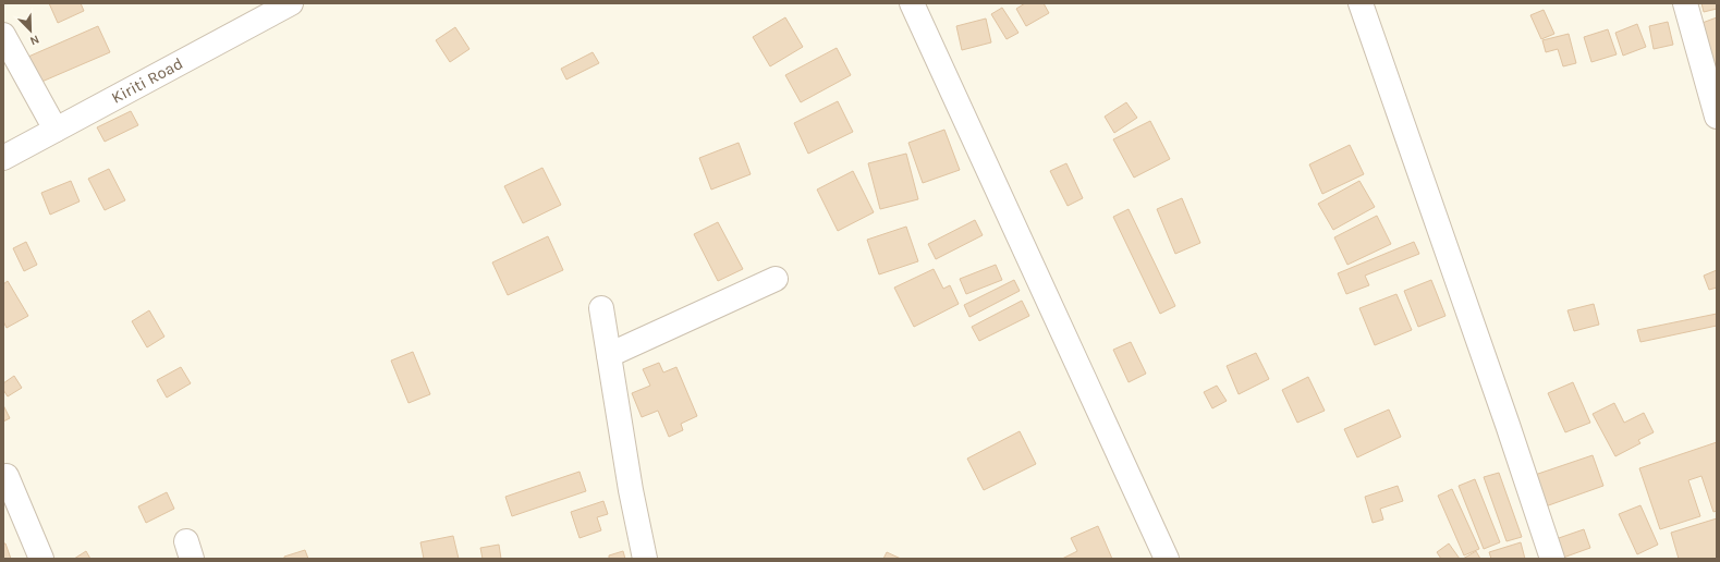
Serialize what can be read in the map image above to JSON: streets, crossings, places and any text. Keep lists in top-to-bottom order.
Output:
{
  "streets": {
    "street": ["Kiriti Road"]
  },
  "north": "bottom right"
}
